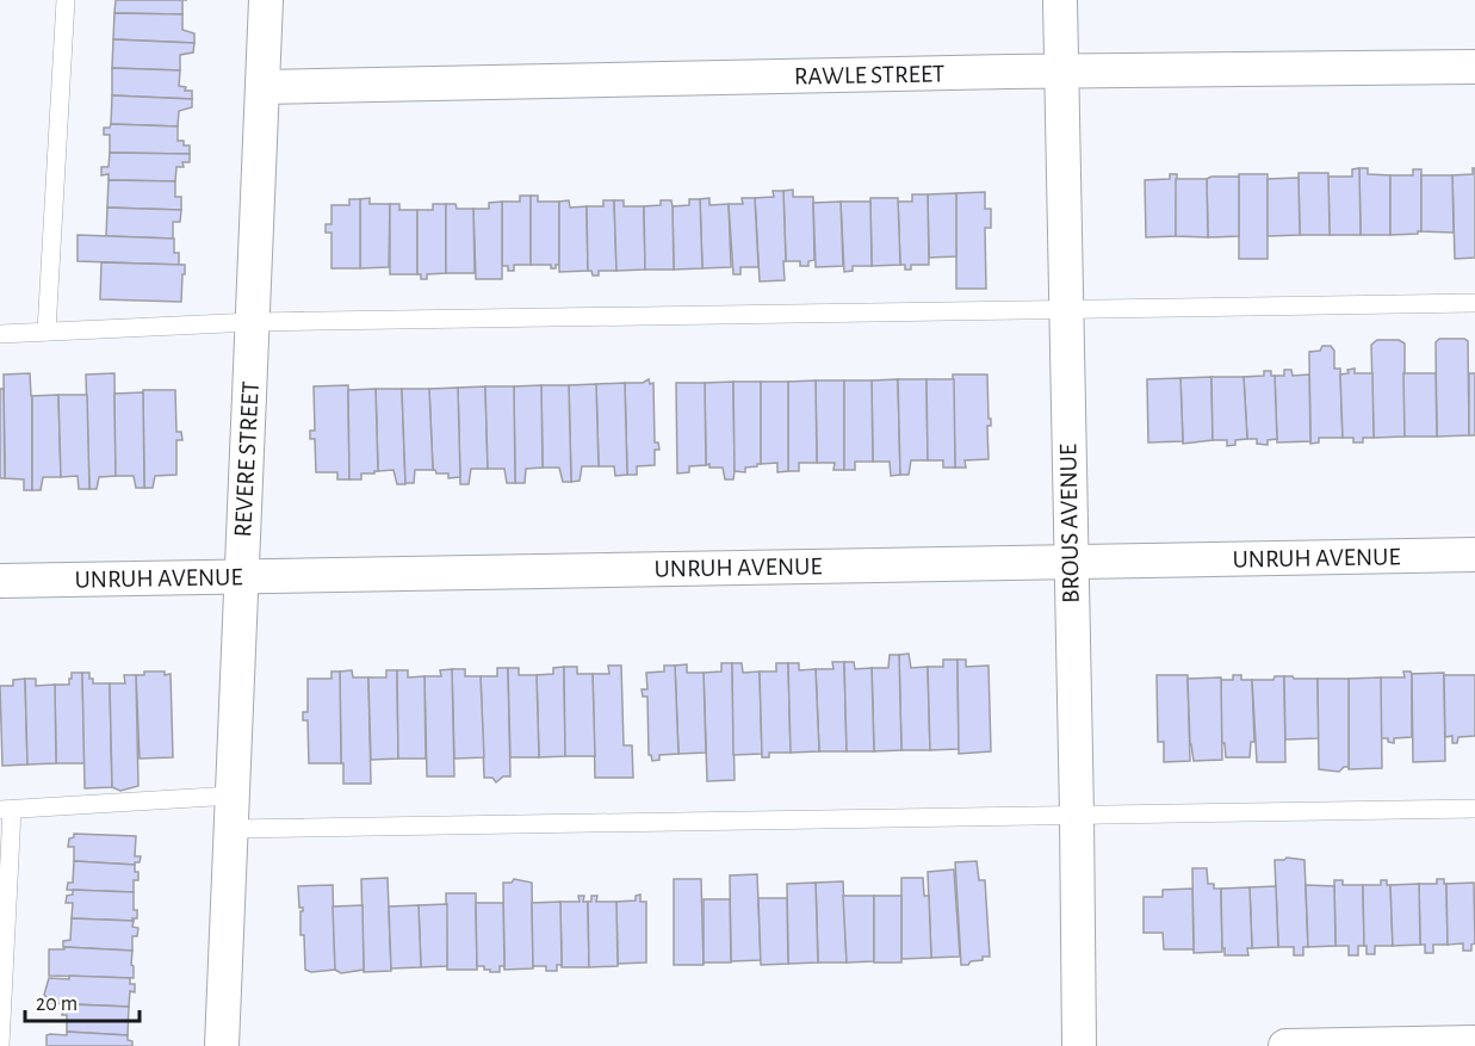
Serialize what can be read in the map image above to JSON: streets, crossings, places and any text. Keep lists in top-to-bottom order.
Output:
{
  "streets": {
    "street": [
      "RAWLE STREET",
      "REVERE STREET",
      "BROUS AVENUE",
      "UNRUH AVENUE"
    ]
  },
  "crossings": [
    ["RAWLE STREET", "REVERE STREET"],
    ["RAWLE STREET", "BROUS AVENUE"],
    ["REVERE STREET", "UNRUH AVENUE"],
    ["BROUS AVENUE", "UNRUH AVENUE"]
  ],
  "scale_bar": "20 m"
}
